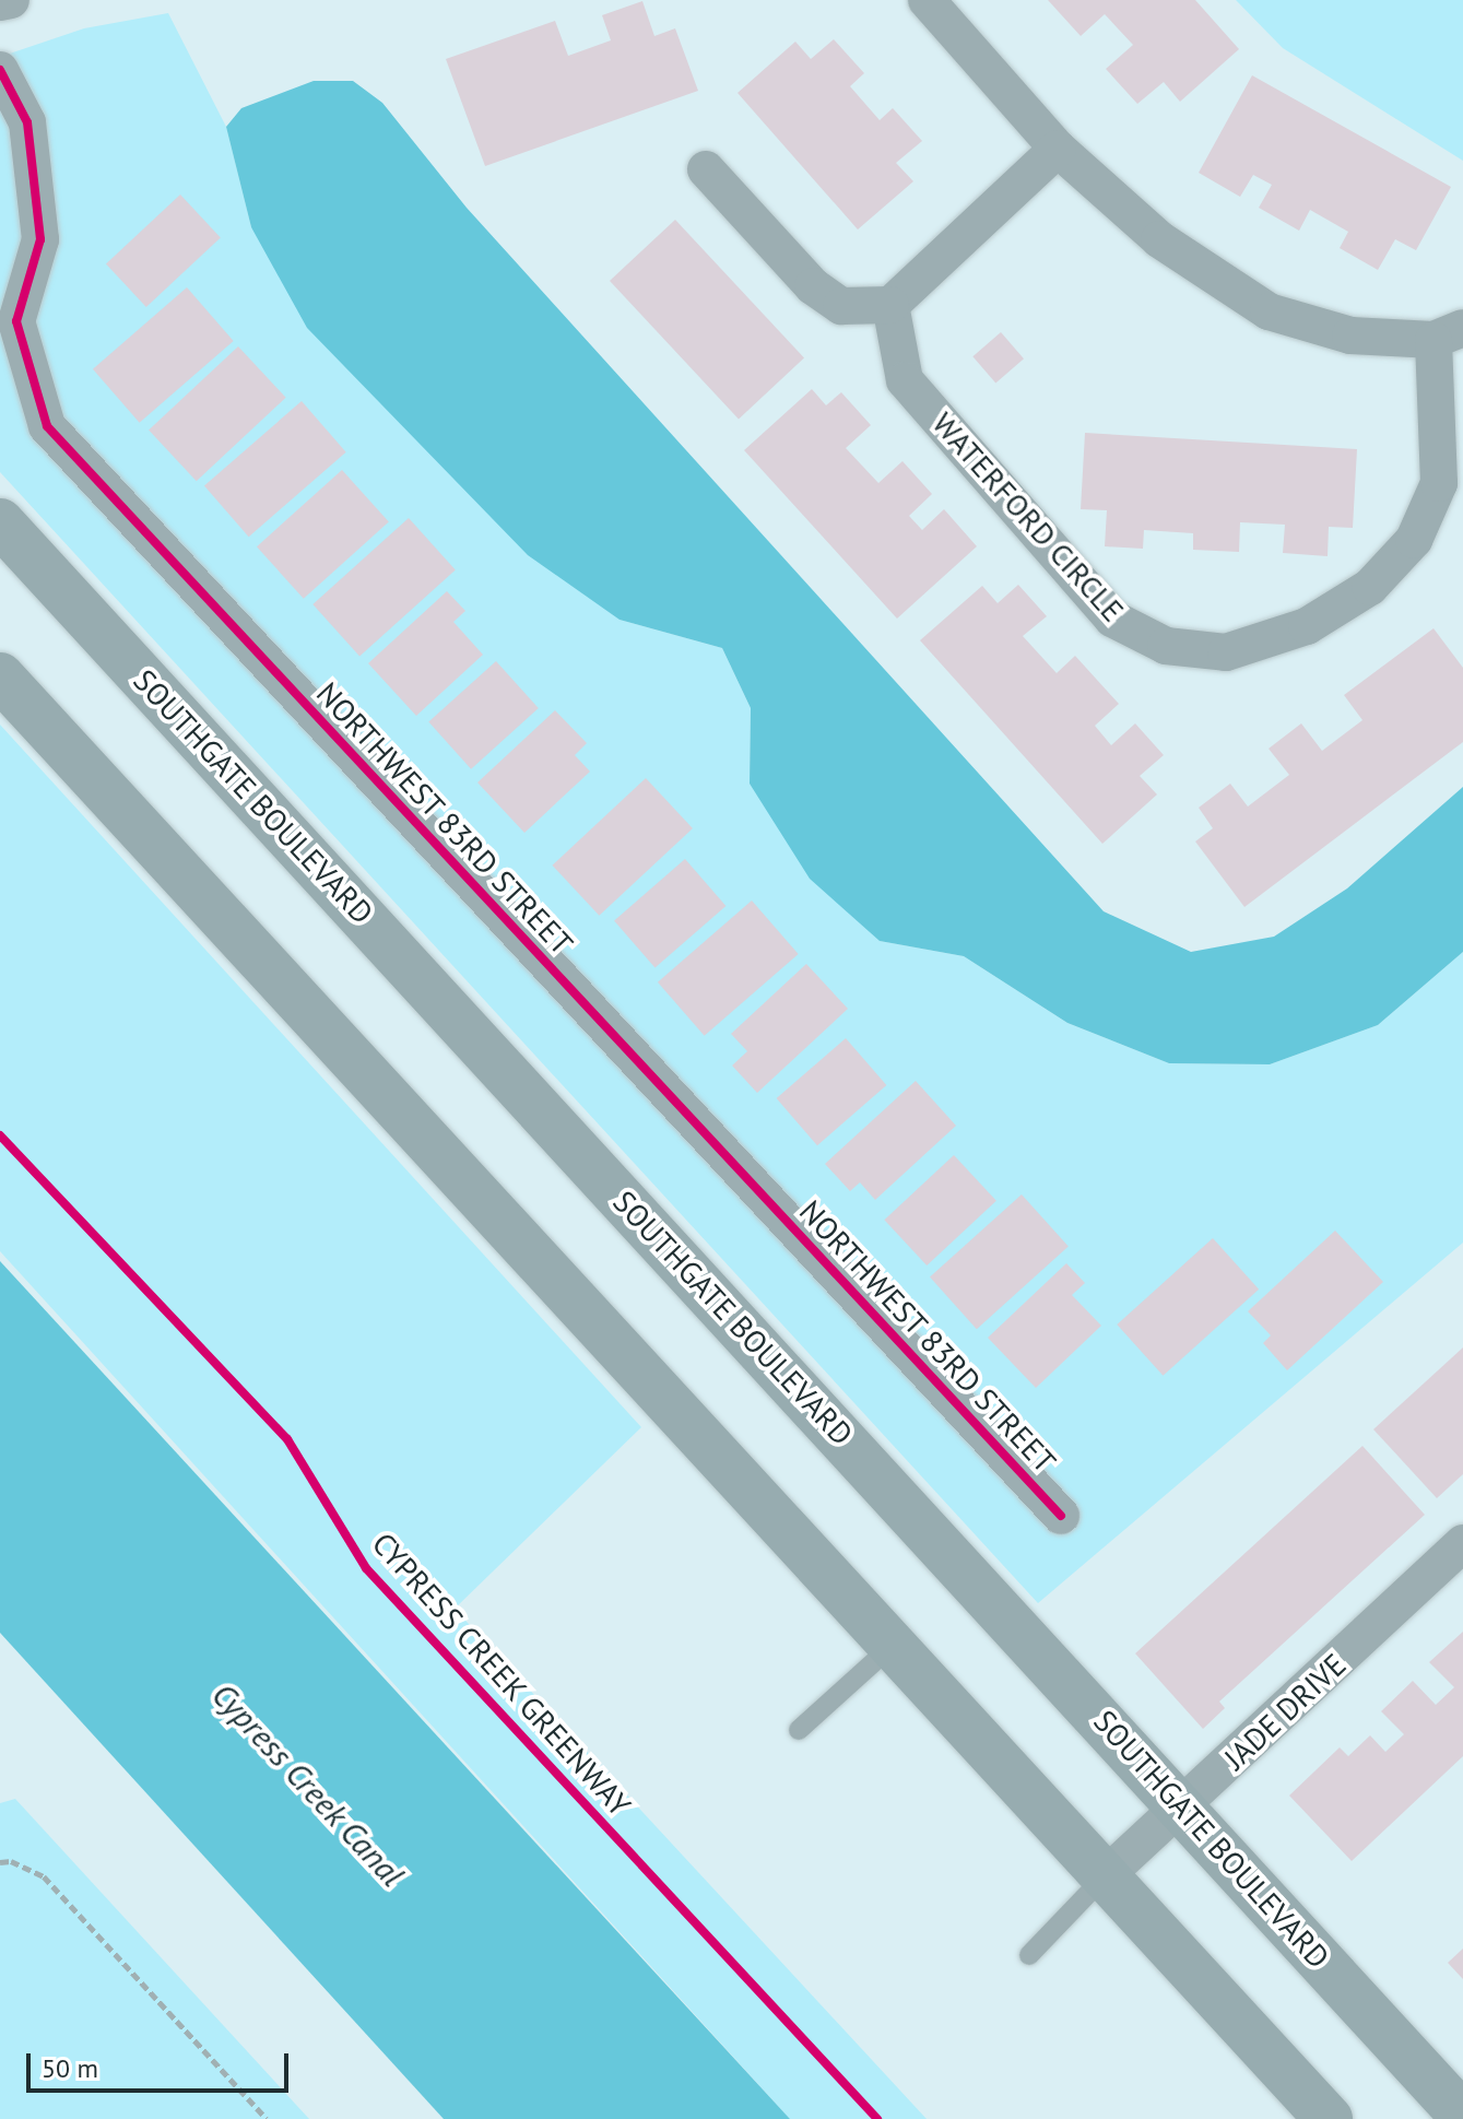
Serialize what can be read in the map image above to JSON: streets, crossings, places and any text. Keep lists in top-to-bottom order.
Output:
{
  "streets": {
    "main road": ["SOUTHGATE BOULEVARD"],
    "street": ["WATERFORD CIRCLE", "NORTHWEST 83RD STREET", "JADE DRIVE"],
    "cycle path": ["CYPRESS CREEK GREENWAY"]
  },
  "crossings": [
    ["SOUTHGATE BOULEVARD", "JADE DRIVE"]
  ],
  "water": ["Cypress Creek Canal"],
  "scale_bar": "50 m"
}
